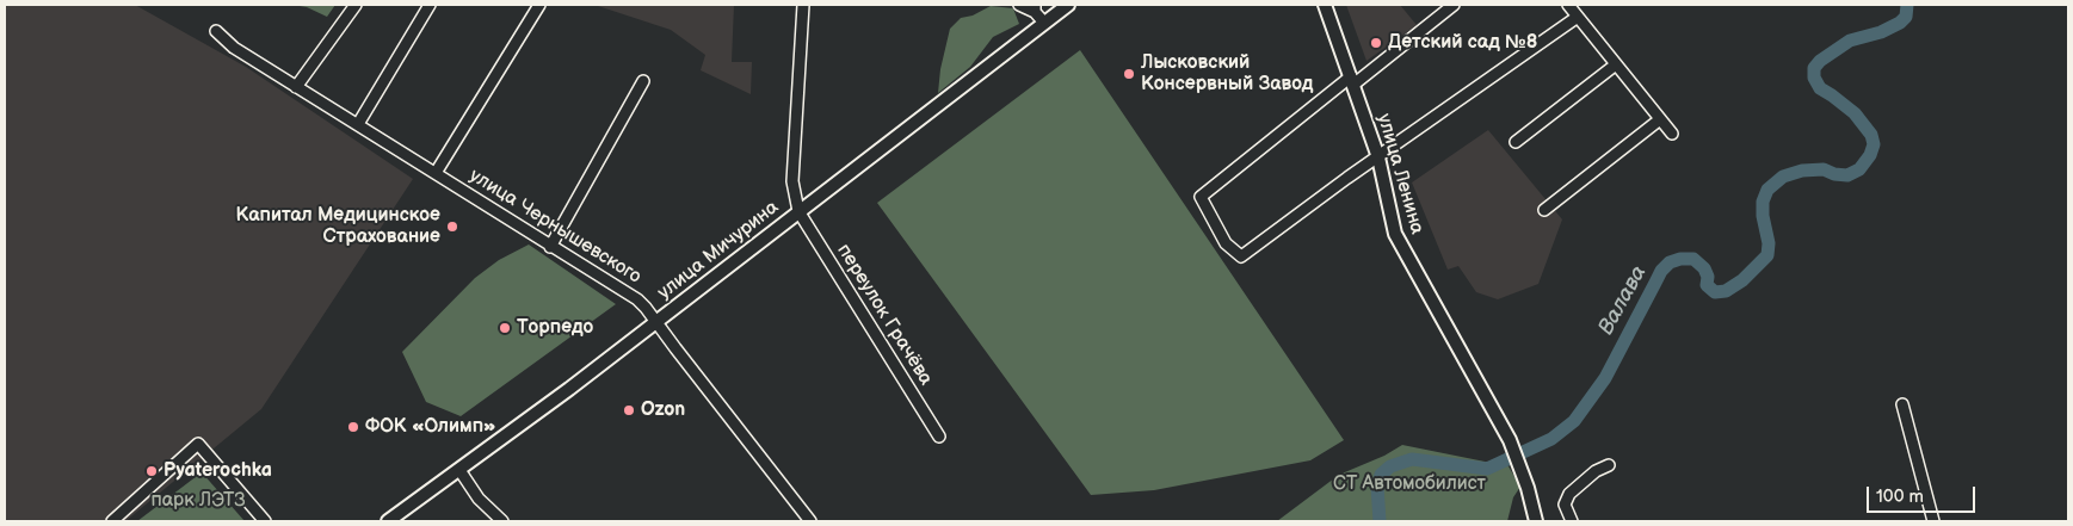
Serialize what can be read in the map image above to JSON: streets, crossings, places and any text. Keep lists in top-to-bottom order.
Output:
{
  "streets": {
    "main road": ["улица Ленина", "улица Мичурина"],
    "street": ["улица Чернышевского", "переулок Грачёва"]
  },
  "crossings": [
    ["улица Чернышевского", "улица Мичурина"],
    ["улица Мичурина", "переулок Грачёва"]
  ],
  "water": ["Валава"],
  "parks": ["СТ Автомобилист", "парк ЛЭТЗ"],
  "places": [
    "Детский сад №8",
    "Лысковский Консервный Завод",
    "Капитал Медицинское Страхование",
    "Торпедо",
    "Ozon",
    "ФОК «Олимп»",
    "Pyaterochka"
  ],
  "scale_bar": "100 m"
}
